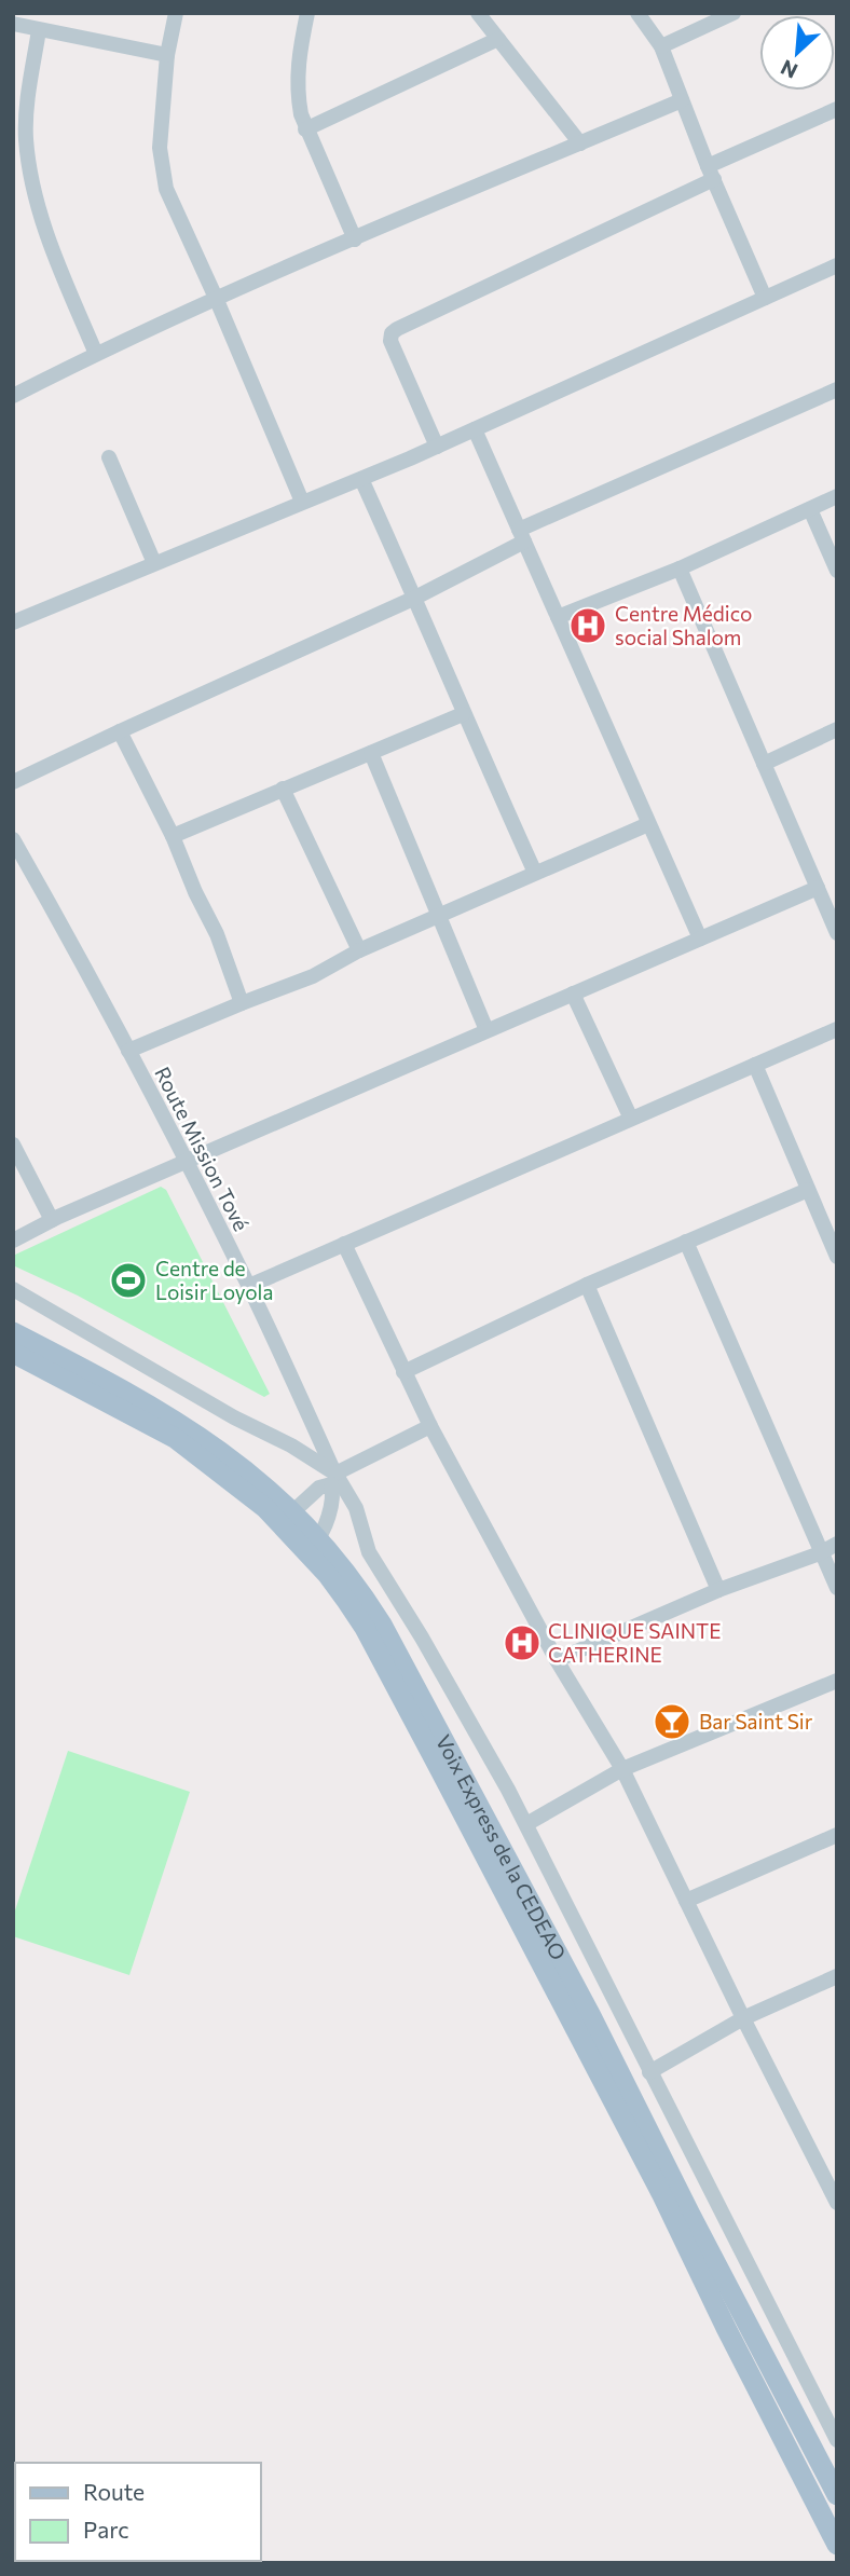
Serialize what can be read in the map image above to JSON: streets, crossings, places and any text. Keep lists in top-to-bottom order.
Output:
{
  "streets": {
    "main road": ["Voix Express de la CEDEAO"],
    "street": ["Route Mission Tové"]
  },
  "places": {
    "hospital": ["Centre Médico social Shalom", "CLINIQUE SAINTE CATHERINE"],
    "sports": ["Centre de Loisir Loyola"],
    "bar": ["Bar Saint Sir"]
  },
  "legend": ["Route", "Parc"],
  "north": "bottom left"
}
